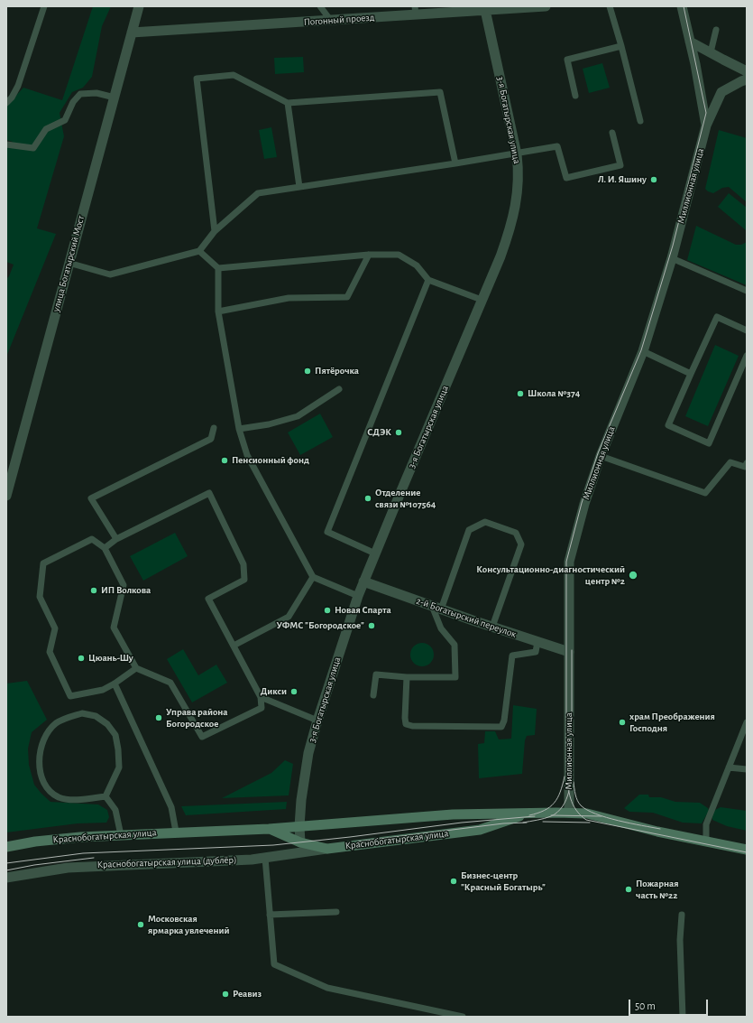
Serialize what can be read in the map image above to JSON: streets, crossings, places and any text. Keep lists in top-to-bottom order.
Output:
{
  "streets": {
    "main road": ["Краснобогатырская улица"],
    "street": [
      "Погонный проезд",
      "3-я Богатырская улица",
      "Миллионная улица",
      "улица Богатырский Мост",
      "2-й Богатырский переулок",
      "Краснобогатырская улица (дублёр)"
    ]
  },
  "crossings": [
    ["Погонный проезд", "3-я Богатырская улица"],
    ["Погонный проезд", "улица Богатырский Мост"],
    ["3-я Богатырская улица", "2-й Богатырский переулок"],
    ["3-я Богатырская улица", "Краснобогатырская улица"],
    ["Миллионная улица", "2-й Богатырский переулок"],
    ["Миллионная улица", "Краснобогатырская улица"],
    ["Краснобогатырская улица", "Краснобогатырская улица (дублёр)"]
  ],
  "places": [
    "Л. И. Яшину",
    "Пятёрочка",
    "Школа №374",
    "СДЭК",
    "Пенсионный фонд",
    "Отделение связи №107564",
    "Консультационно-диагностический центр №2",
    "ИП Волкова",
    "Новая Спарта",
    "УФМС \"Богородское\"",
    "Цюань-Шу",
    "Дикси",
    "Управа района Богородское",
    "храм Преображения Господня",
    "Бизнес-центр \"Красный Богатырь\"",
    "Пожарная часть №22",
    "Московская ярмарка увлечений",
    "Реавиз"
  ],
  "scale_bar": "50 m"
}
